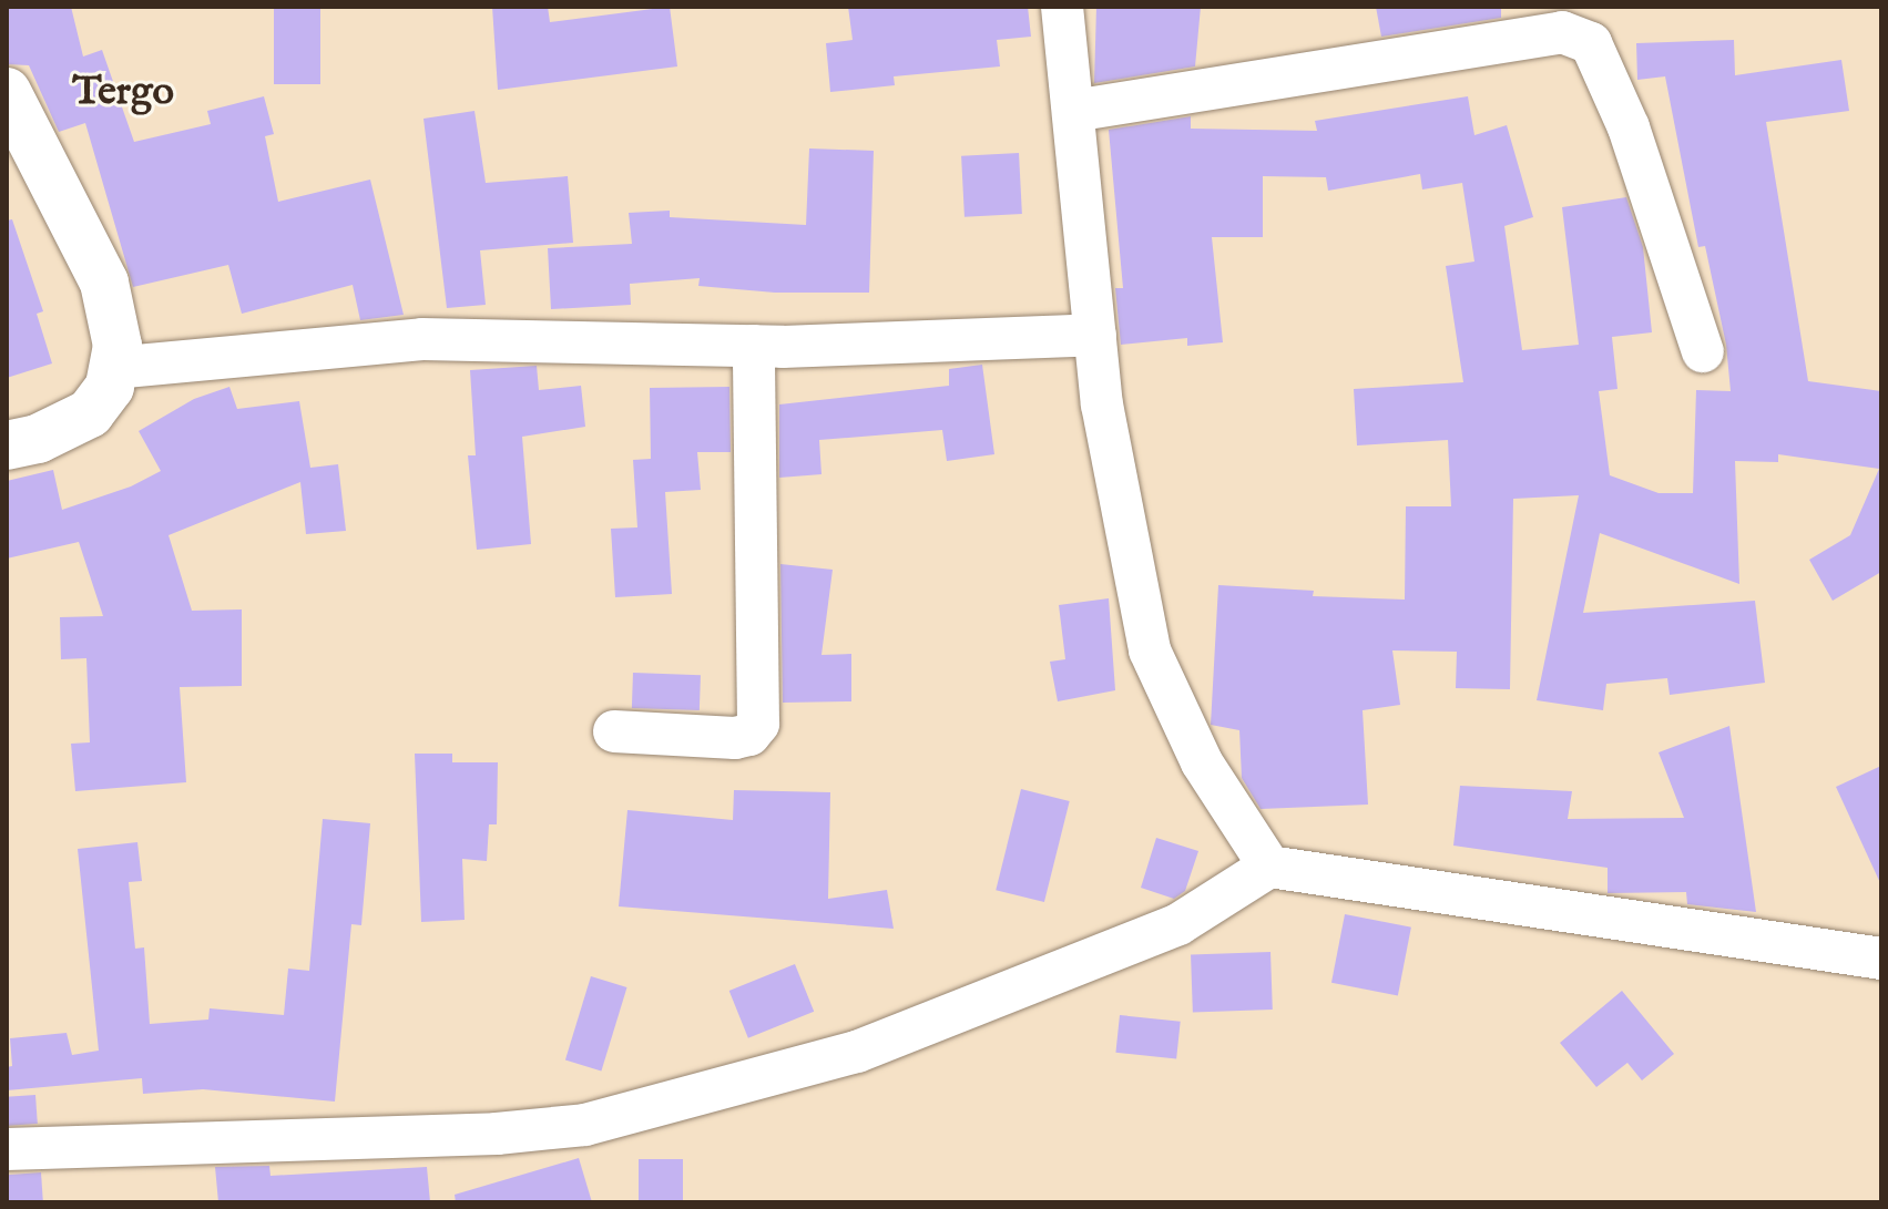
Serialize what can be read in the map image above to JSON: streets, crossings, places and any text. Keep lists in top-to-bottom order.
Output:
{
  "districts": ["Tergo"]
}
